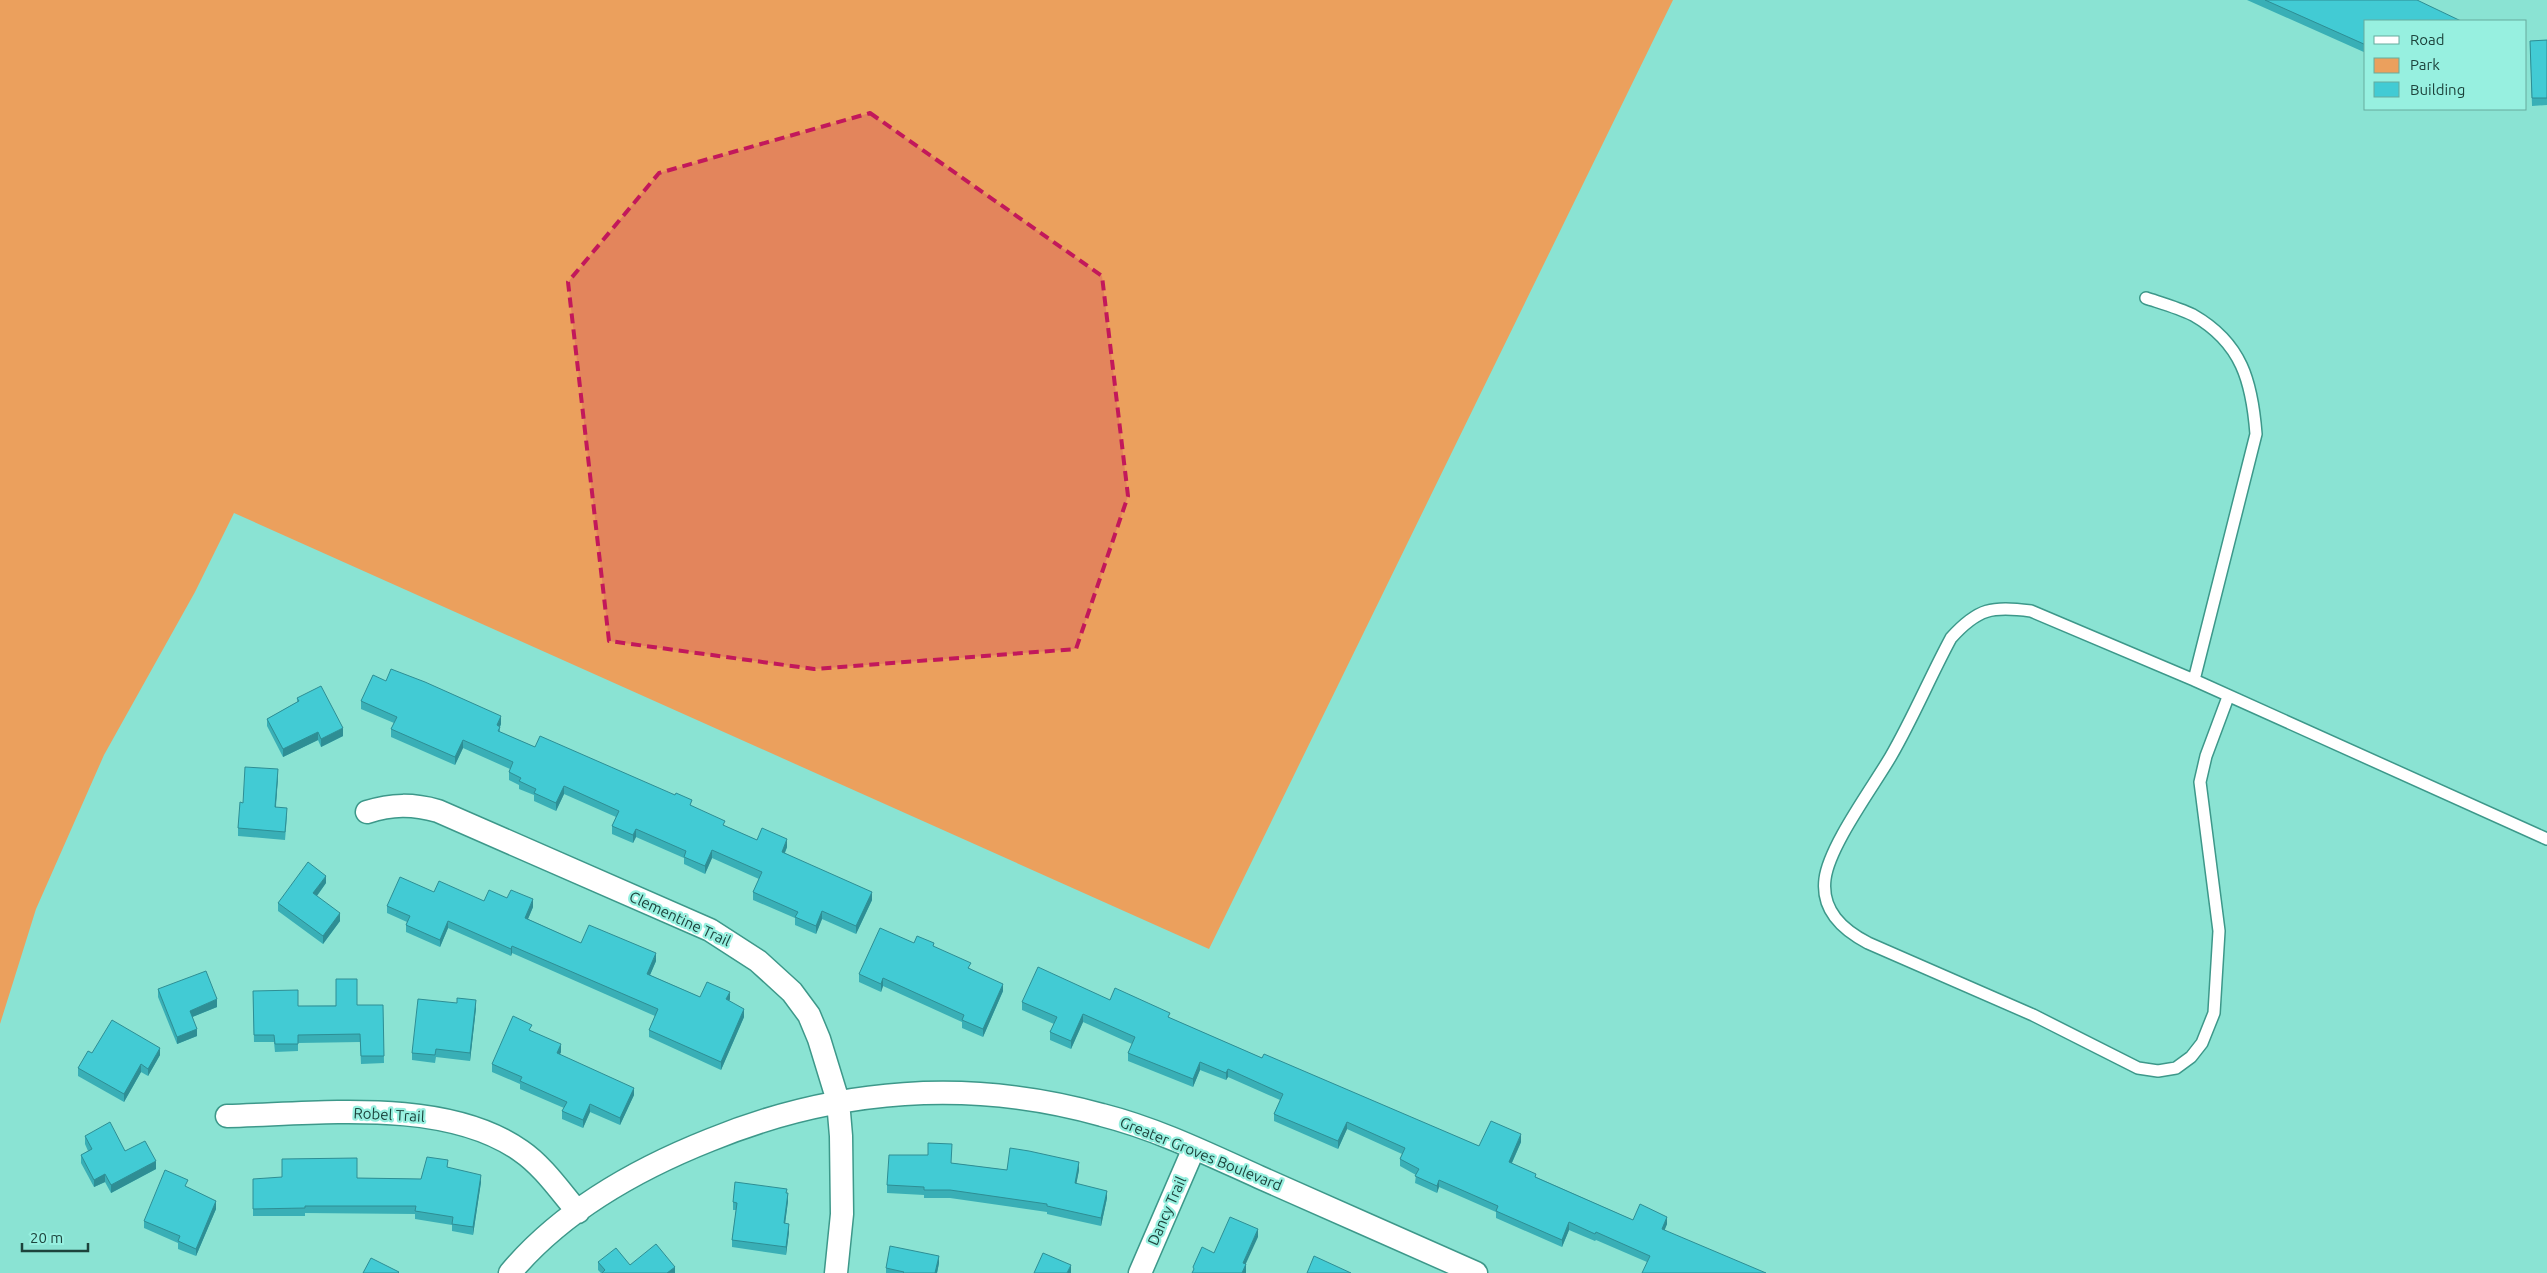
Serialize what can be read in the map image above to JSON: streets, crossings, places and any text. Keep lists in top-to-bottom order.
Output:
{
  "streets": {
    "street": [
      "Clementine Trail",
      "Robel Trail",
      "Greater Groves Boulevard",
      "Dancy Trail"
    ]
  },
  "crossings": [
    ["Clementine Trail", "Greater Groves Boulevard"],
    ["Robel Trail", "Greater Groves Boulevard"],
    ["Greater Groves Boulevard", "Dancy Trail"]
  ],
  "legend": ["Road", "Park", "Building"],
  "scale_bar": "20 m"
}
